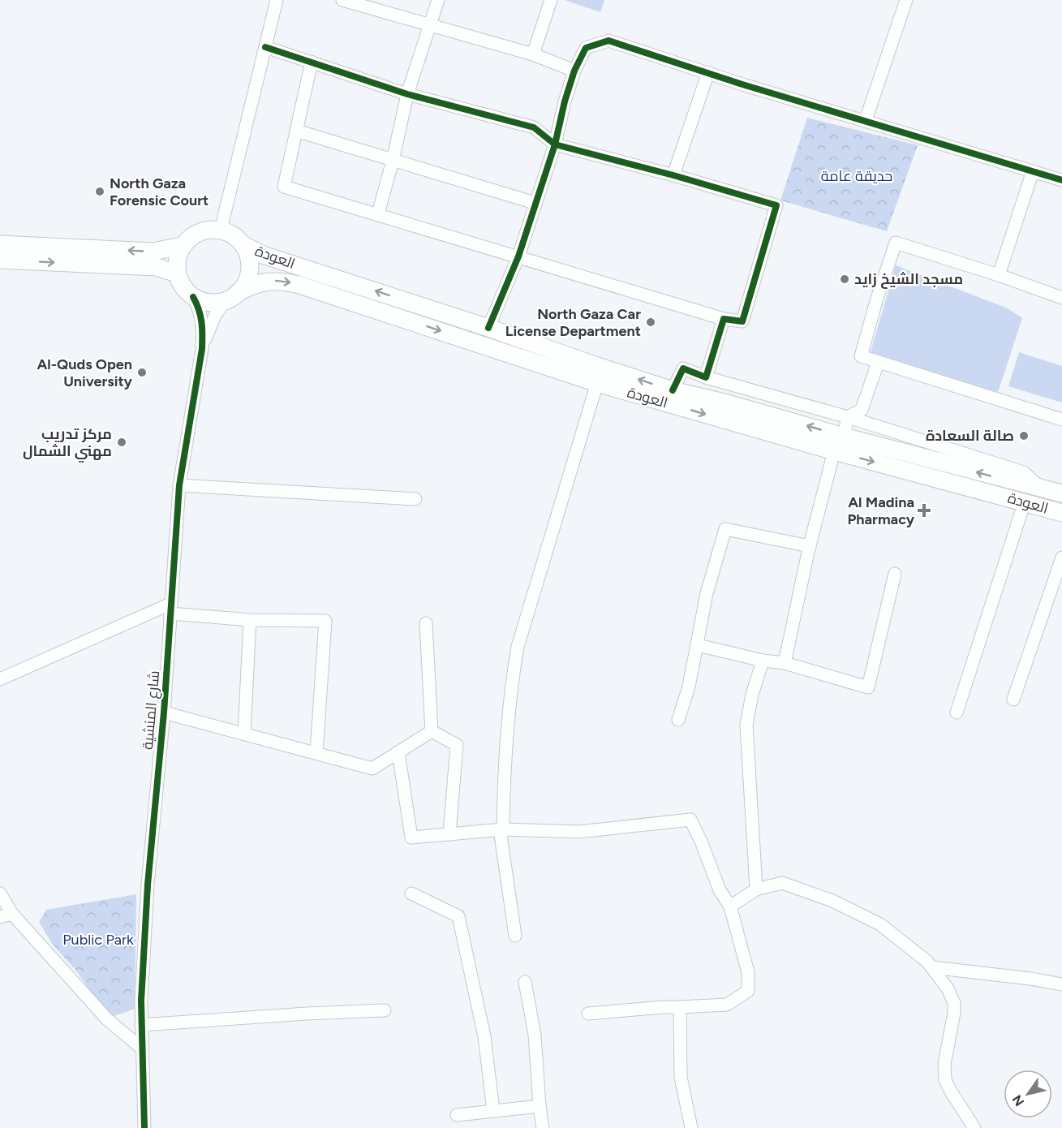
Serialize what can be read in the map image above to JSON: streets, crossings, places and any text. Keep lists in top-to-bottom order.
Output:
{
  "streets": {
    "main road": ["العودة"],
    "street": ["شارع المنشية"]
  },
  "crossings": [
    ["العودة", "شارع المنشية"]
  ],
  "parks": ["حديقة عامة", "Public Park"],
  "places": {
    "other": [
      "North Gaza Forensic Court",
      "مسجد الشيخ زايد",
      "North Gaza Car License Department",
      "Al-Quds Open University",
      "صالة السعادة",
      "مركز تدريب مهني الشمال"
    ],
    "health": ["Al Madina Pharmacy"]
  },
  "north": "bottom left"
}
